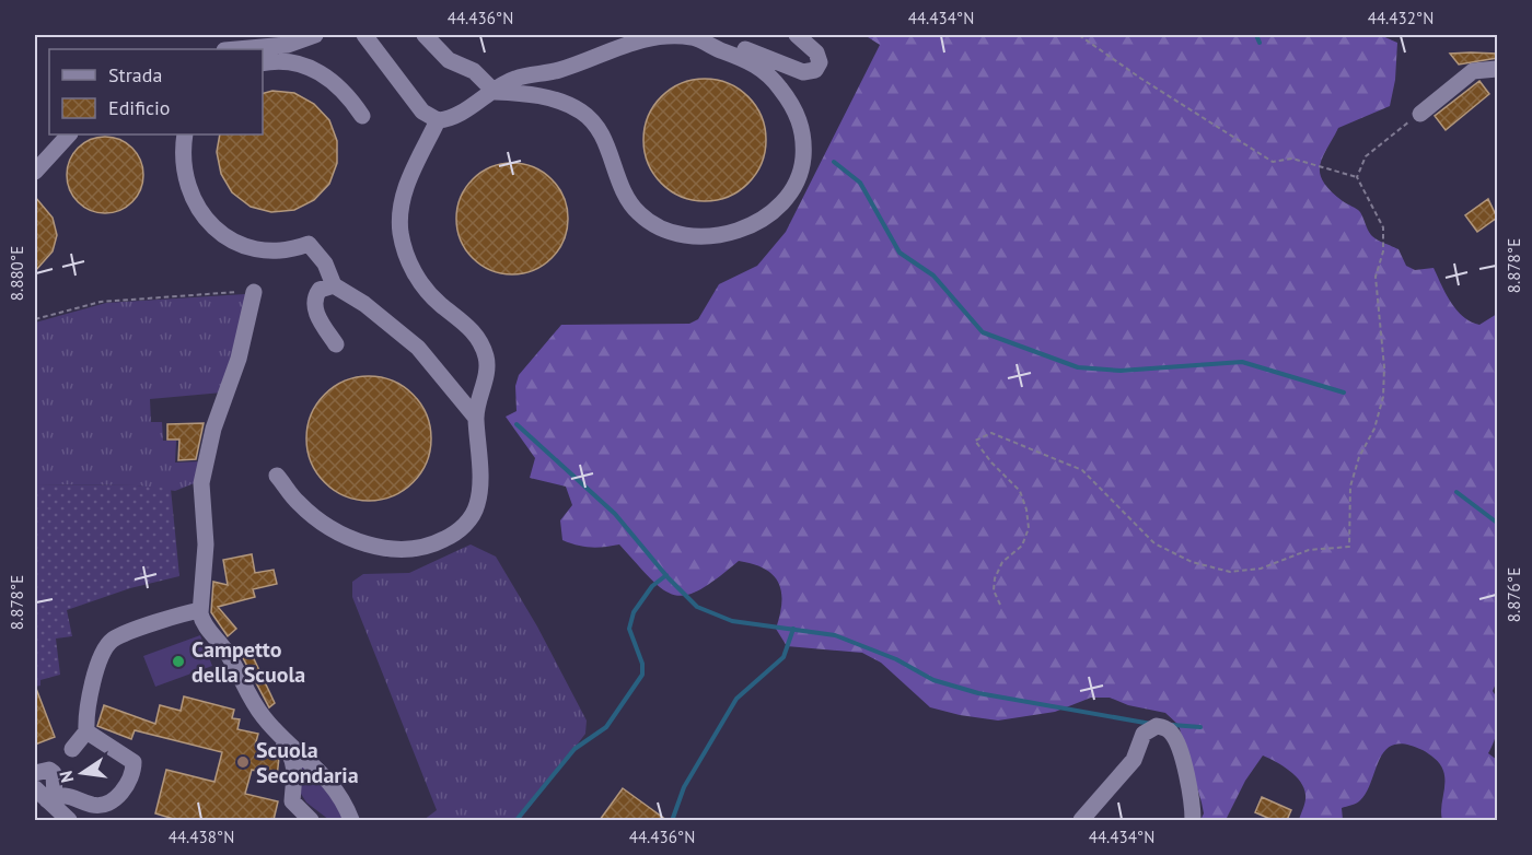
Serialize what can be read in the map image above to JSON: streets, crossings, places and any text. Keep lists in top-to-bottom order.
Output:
{
  "places": ["Campetto della Scuola", "Scuola Secondaria"],
  "legend": ["Strada", "Edificio"],
  "north": "left",
  "coordinates": [
    "44.436°N",
    "44.434°N",
    "44.432°N",
    "8.878°E",
    "8.880°E",
    "8.876°E",
    "44.438°N"
  ]
}
